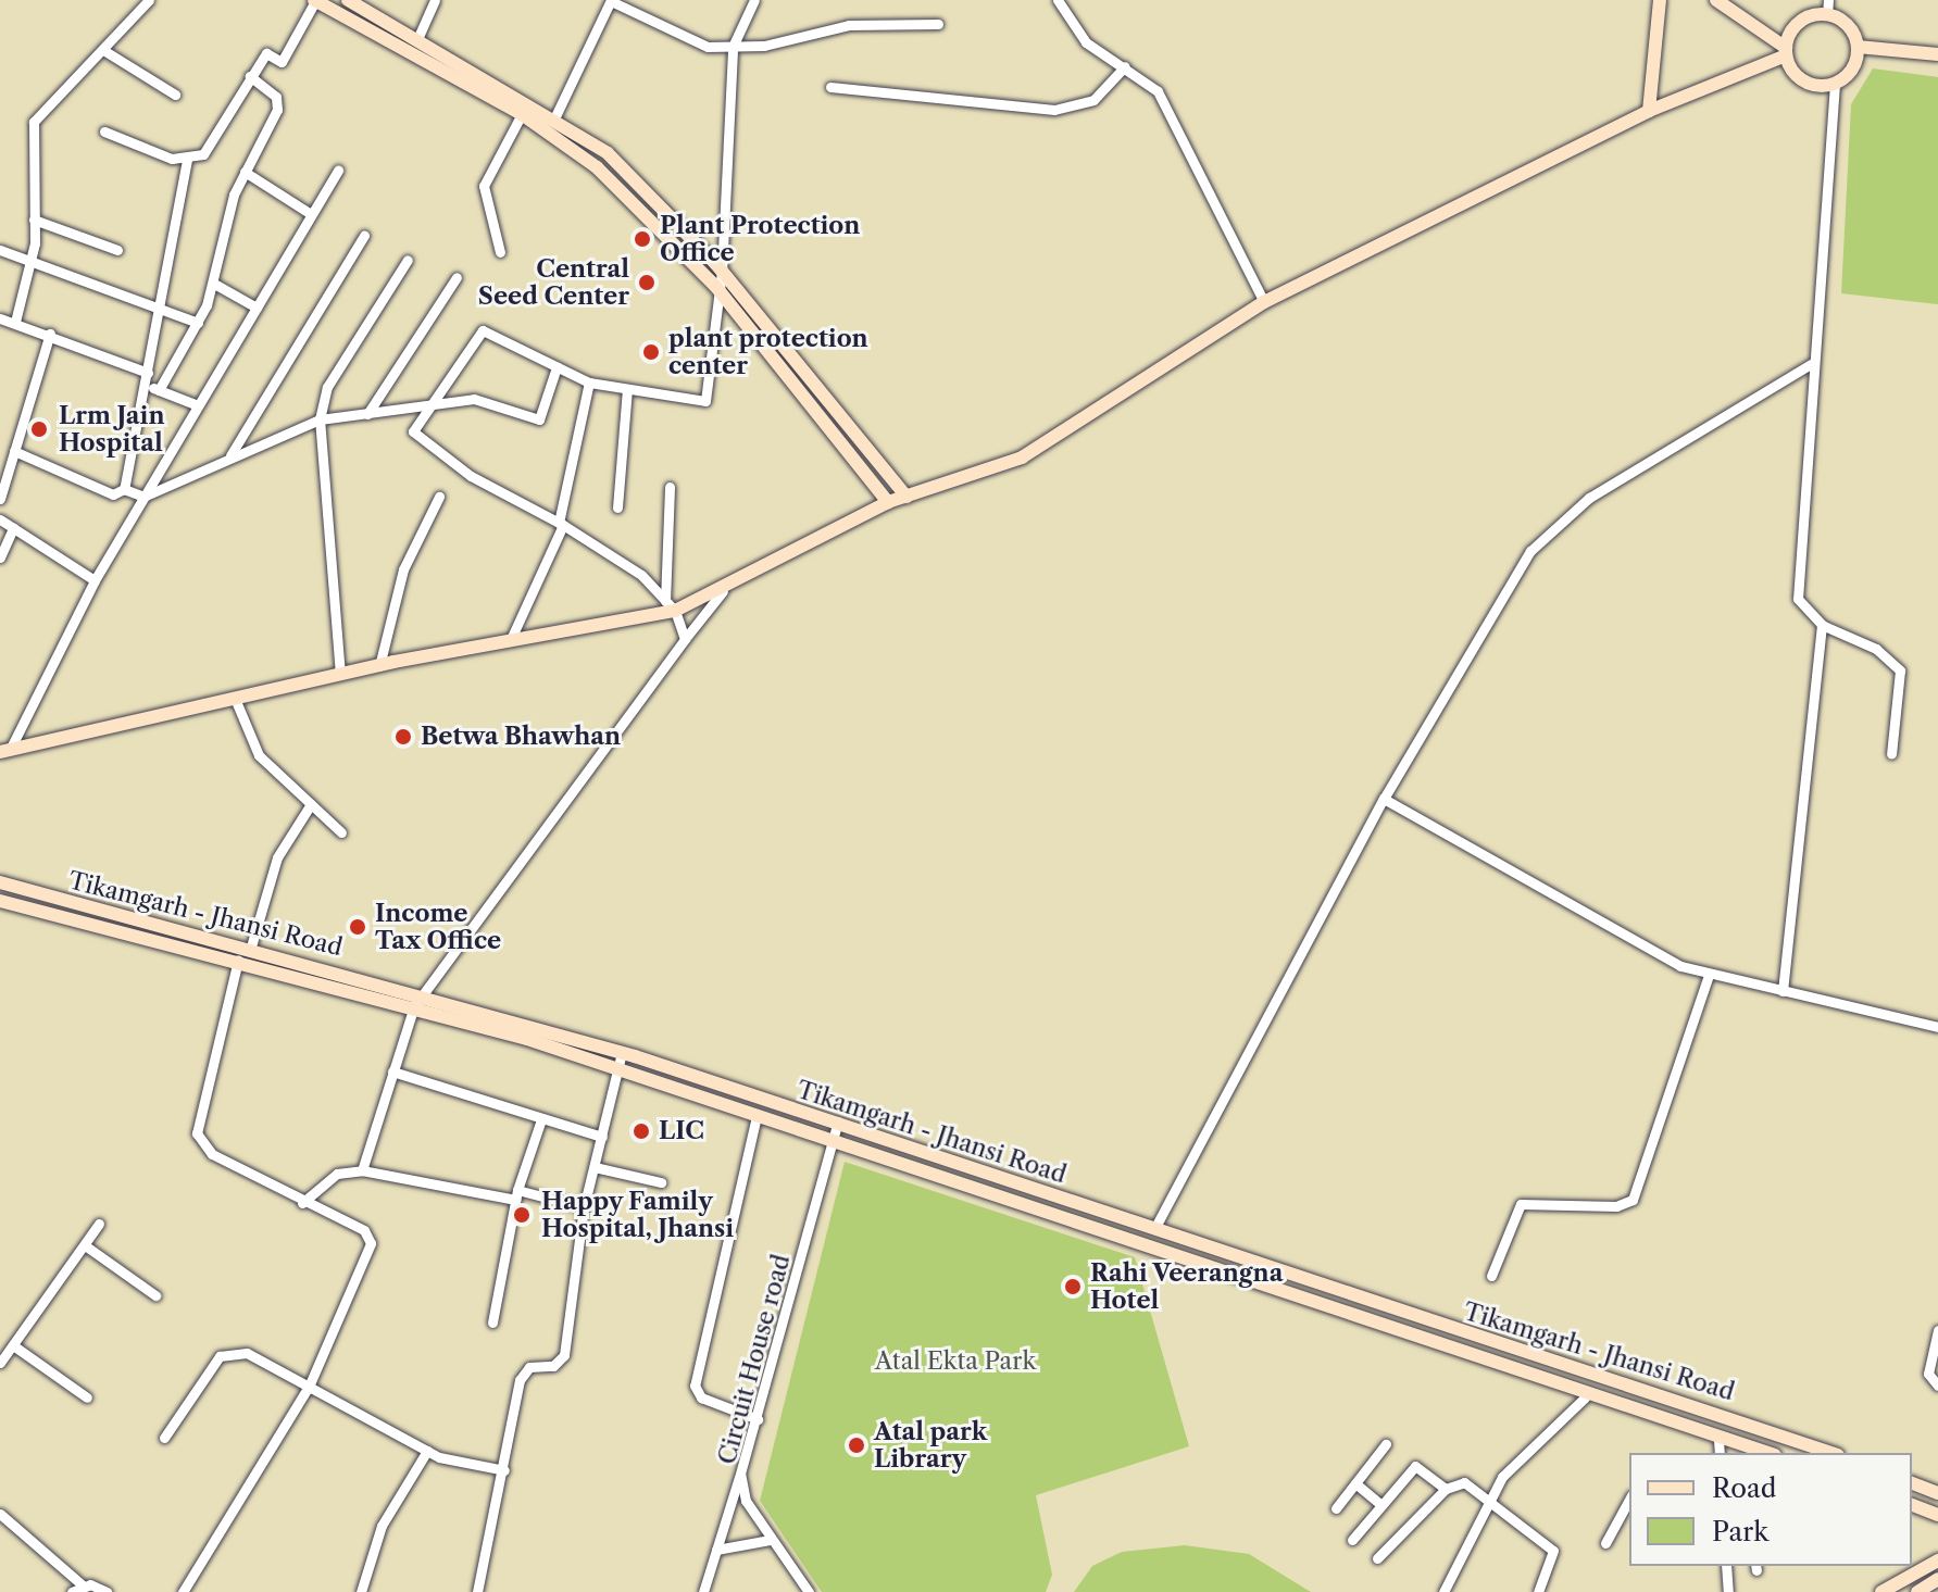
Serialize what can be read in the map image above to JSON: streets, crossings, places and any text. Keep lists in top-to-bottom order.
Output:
{
  "streets": {
    "street": ["Tikamgarh - Jhansi Road", "Circuit House road"]
  },
  "crossings": [
    ["Tikamgarh - Jhansi Road", "Circuit House road"]
  ],
  "parks": ["Atal Ekta Park"],
  "places": [
    "Plant Protection Office",
    "Central Seed Center",
    "plant protection center",
    "Lrm Jain Hospital",
    "Betwa Bhawhan",
    "Income Tax Office",
    "LIC",
    "Happy Family Hospital, Jhansi",
    "Rahi Veerangna Hotel",
    "Atal park Library"
  ],
  "legend": ["Road", "Park"]
}
